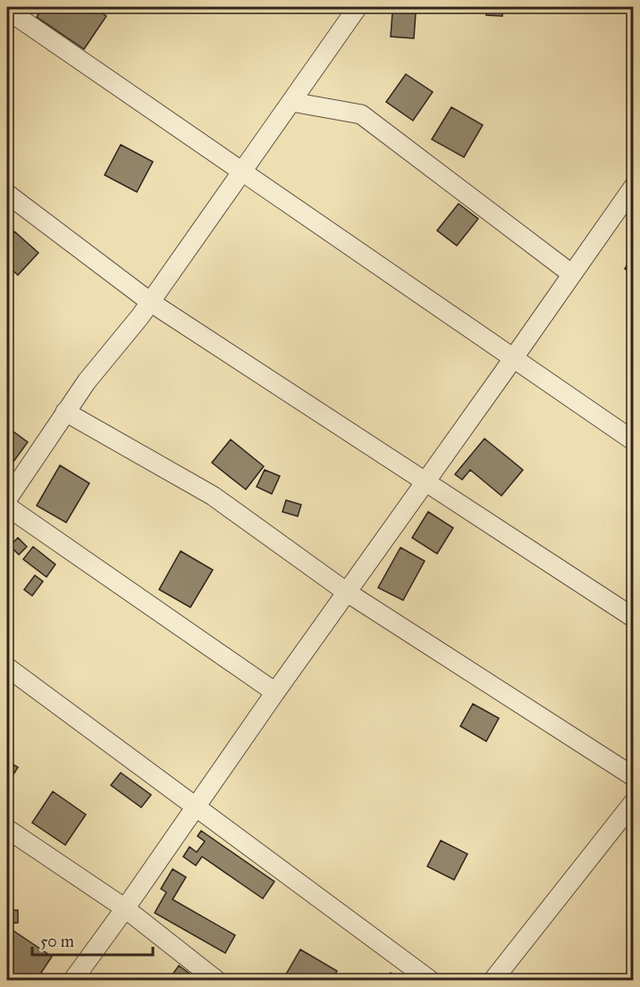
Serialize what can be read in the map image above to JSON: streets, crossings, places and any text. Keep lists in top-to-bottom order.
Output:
{
  "scale_bar": "50 m"
}
